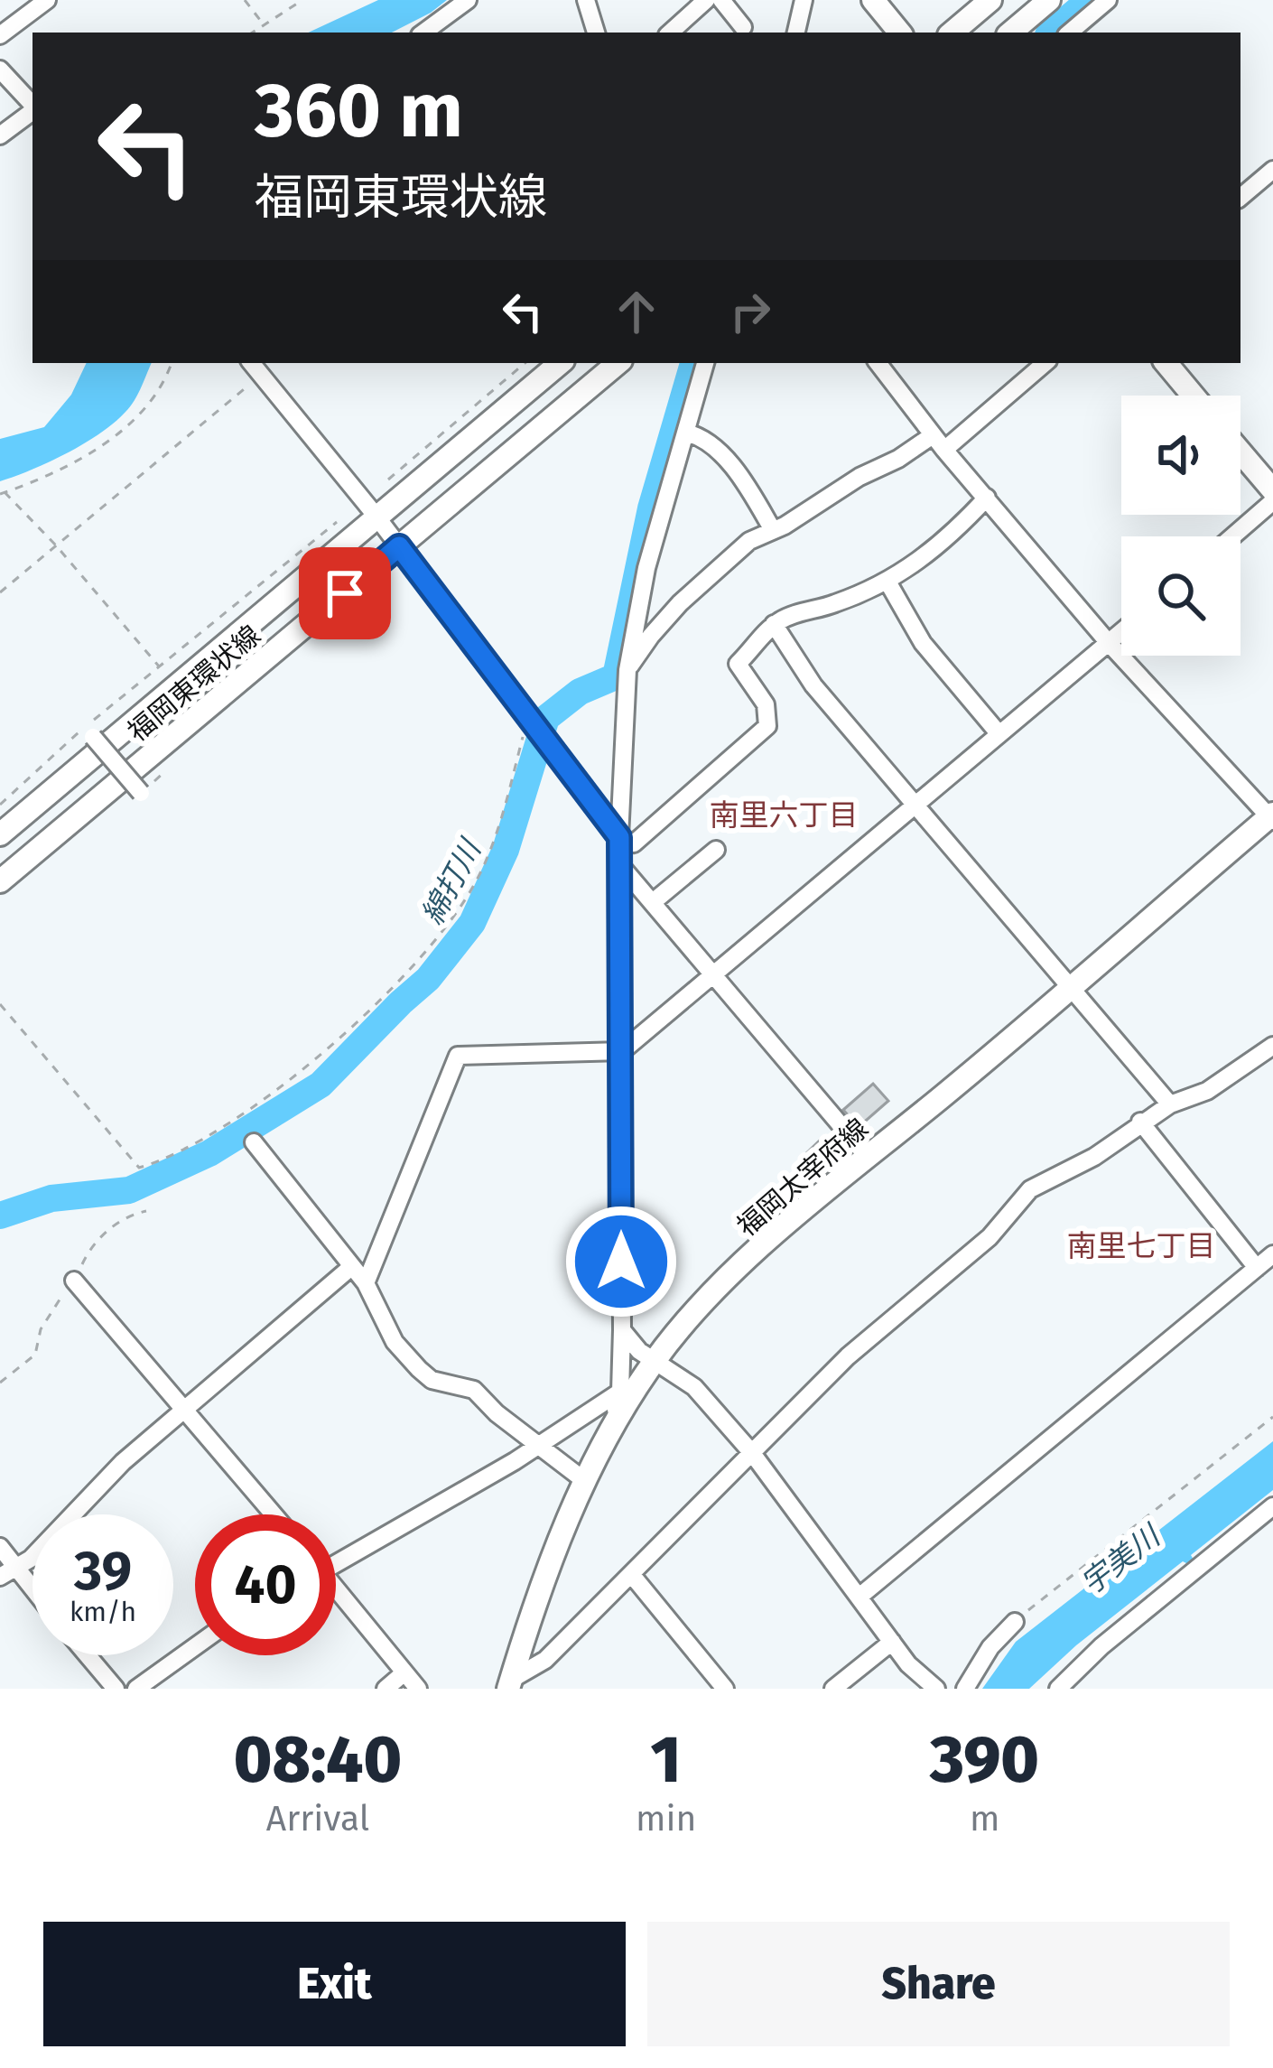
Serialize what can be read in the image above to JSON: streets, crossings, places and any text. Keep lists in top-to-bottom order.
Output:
{
  "streets": {
    "main road": ["福岡東環状線", "福岡太宰府線"]
  },
  "districts": ["南里六丁目", "南里七丁目"],
  "water": ["綿打川", "宇美川"],
  "page": {
    "turn": ["360 m", "福岡東環状線"],
    "speed": "39 km/h",
    "limit": "40",
    "eta": [
      "08:40",
      "Arrival",
      "1",
      "min",
      "390",
      "m"
    ],
    "buttons": ["Exit", "Share"]
  }
}
